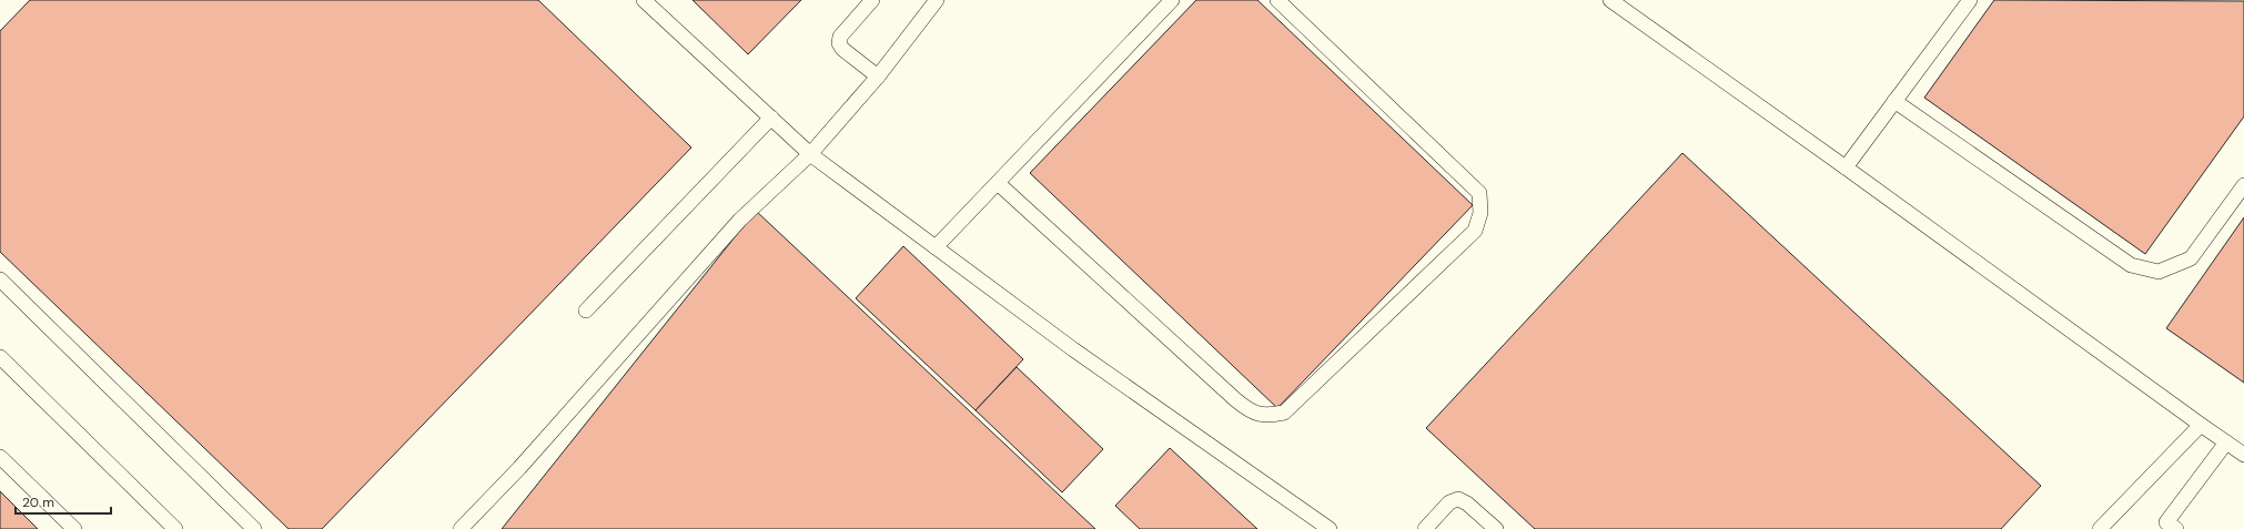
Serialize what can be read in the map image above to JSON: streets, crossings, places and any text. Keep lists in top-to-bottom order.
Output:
{
  "scale_bar": "20 m"
}
